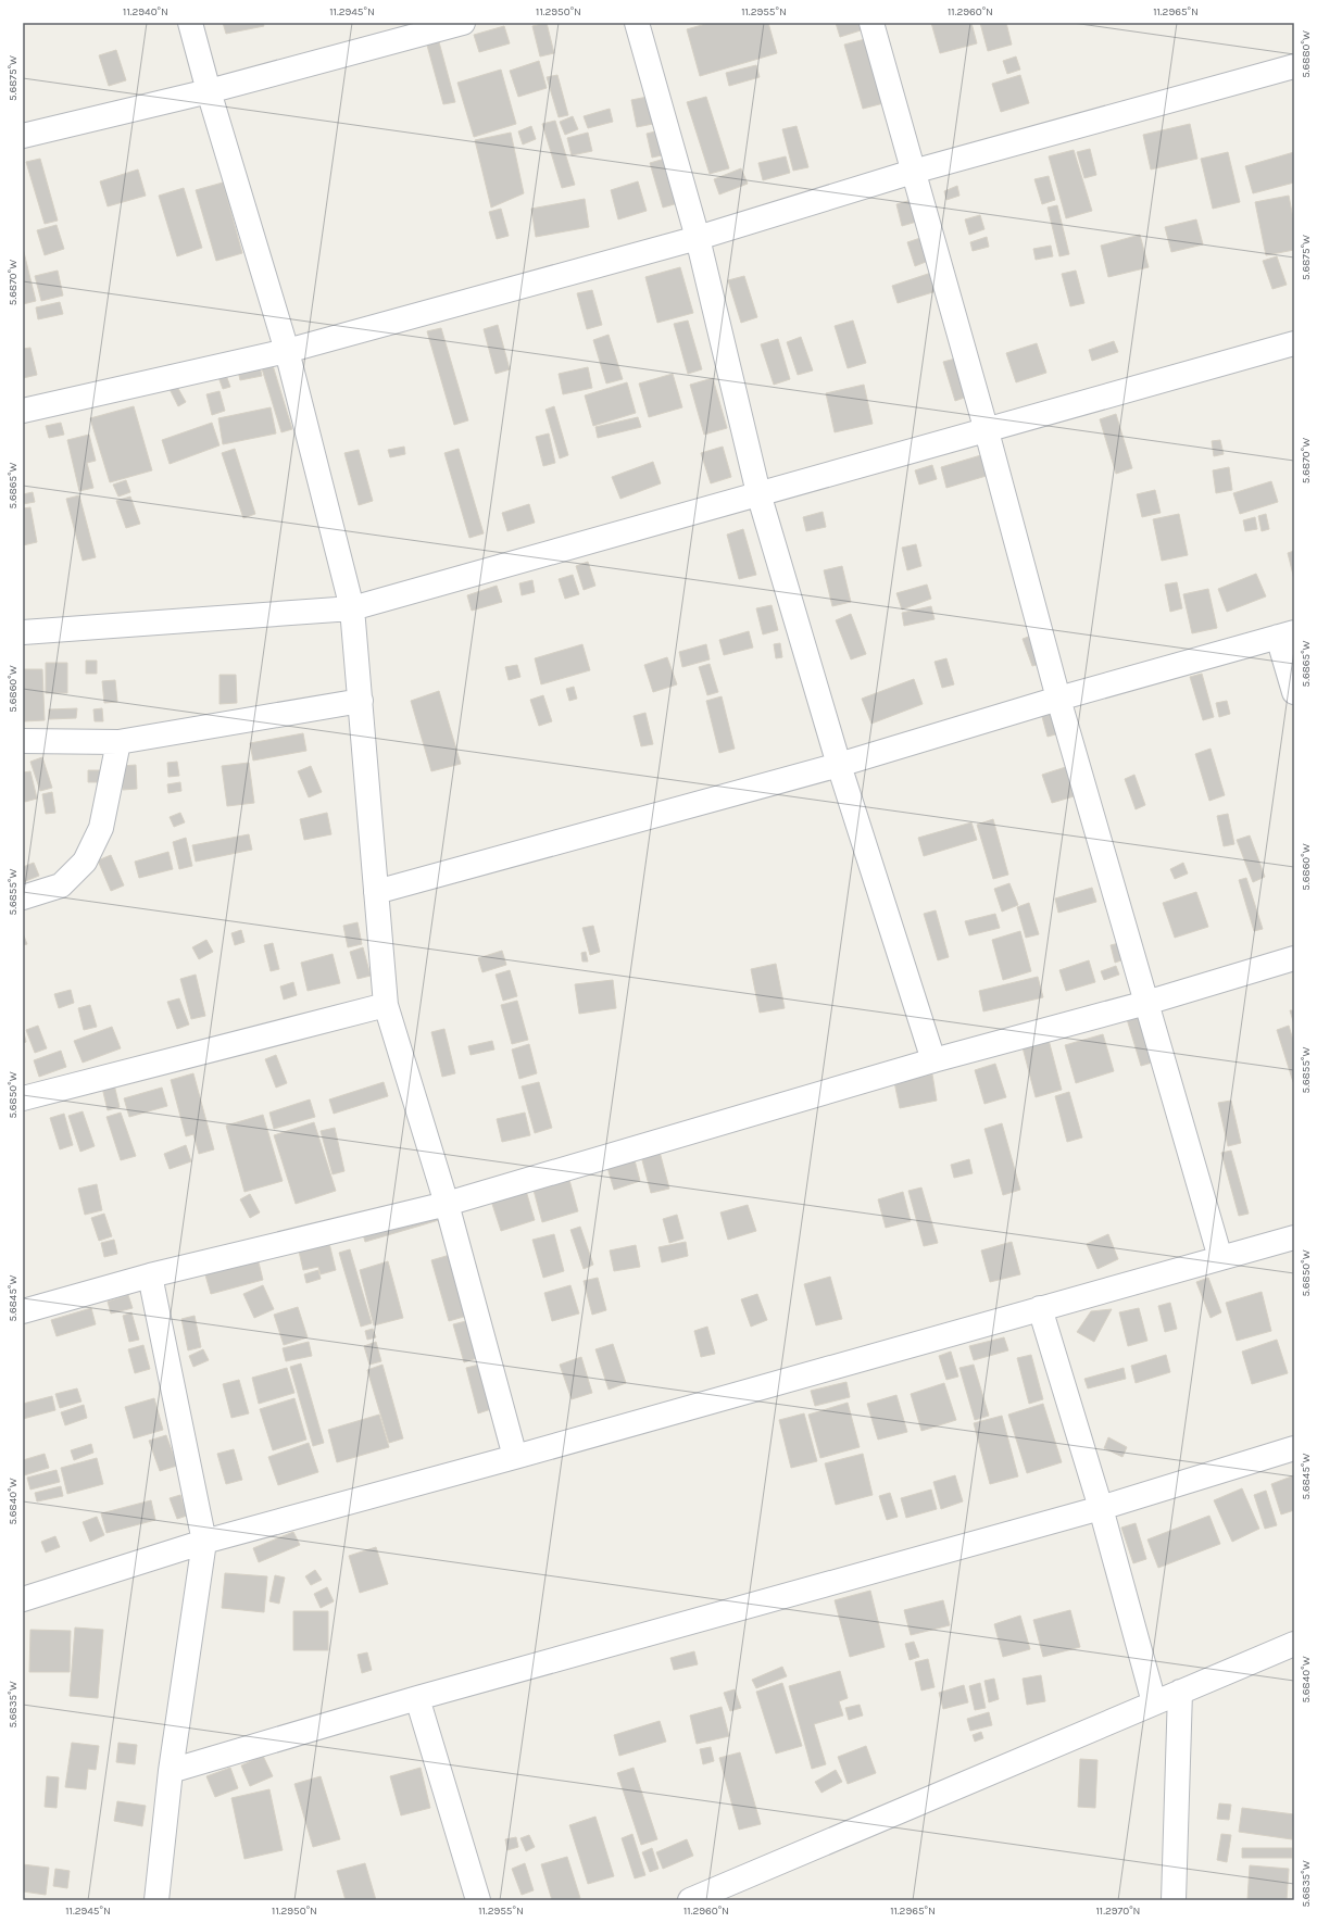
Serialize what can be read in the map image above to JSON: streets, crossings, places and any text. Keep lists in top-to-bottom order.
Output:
{
  "coordinates": [
    "11.2940°N",
    "11.2945°N",
    "11.2950°N",
    "11.2955°N",
    "11.2960°N",
    "11.2965°N",
    "5.6880°W",
    "5.6875°W",
    "5.6870°W",
    "5.6865°W",
    "5.6860°W",
    "5.6855°W",
    "5.6850°W",
    "5.6845°W",
    "5.6840°W",
    "5.6835°W",
    "11.2970°N"
  ]
}
